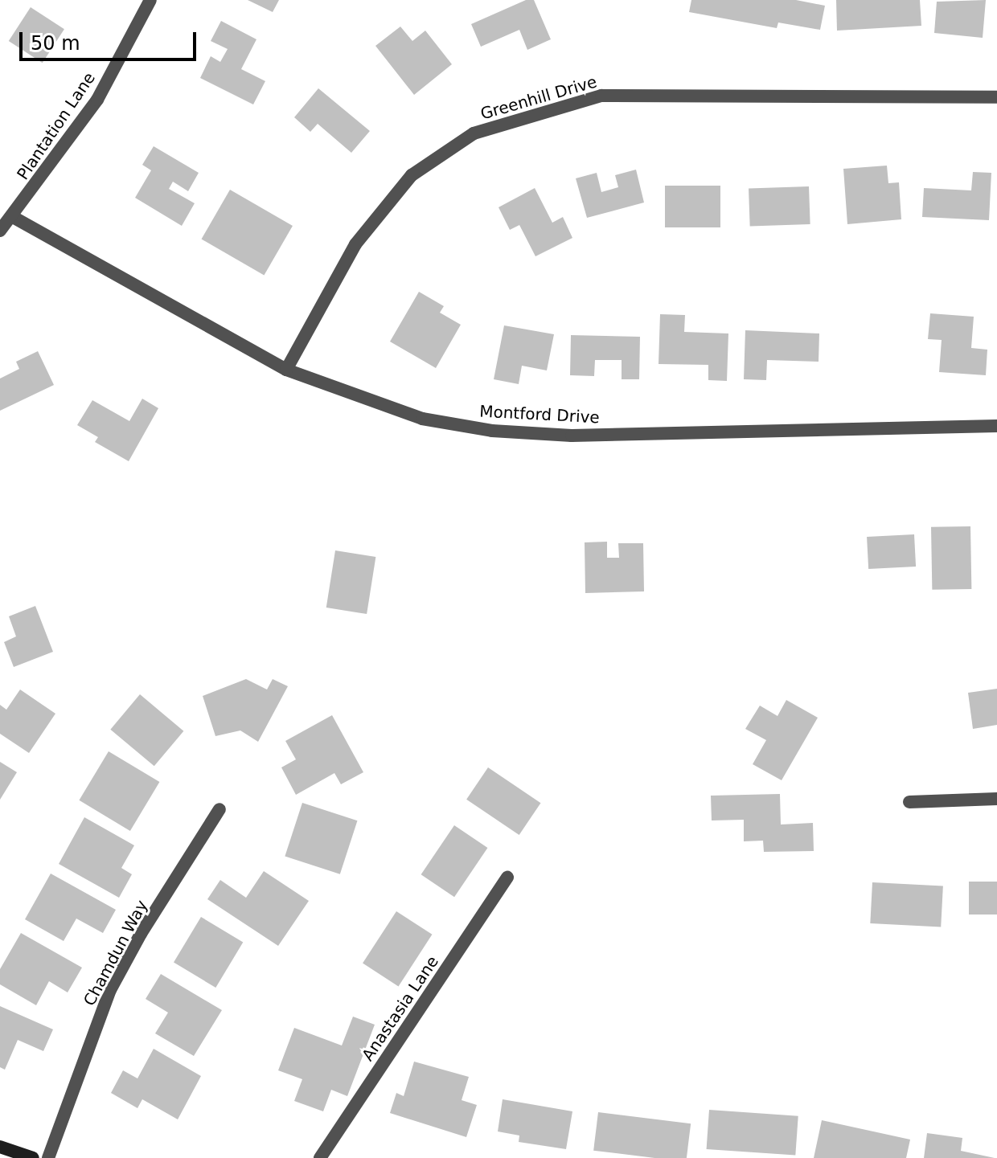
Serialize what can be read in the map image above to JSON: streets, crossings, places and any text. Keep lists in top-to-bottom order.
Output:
{
  "streets": {
    "street": [
      "Greenhill Drive",
      "Plantation Lane",
      "Montford Drive",
      "Chamdun Way",
      "Anastasia Lane"
    ]
  },
  "crossings": [
    ["Greenhill Drive", "Montford Drive"],
    ["Plantation Lane", "Montford Drive"]
  ],
  "scale_bar": "50 m"
}
